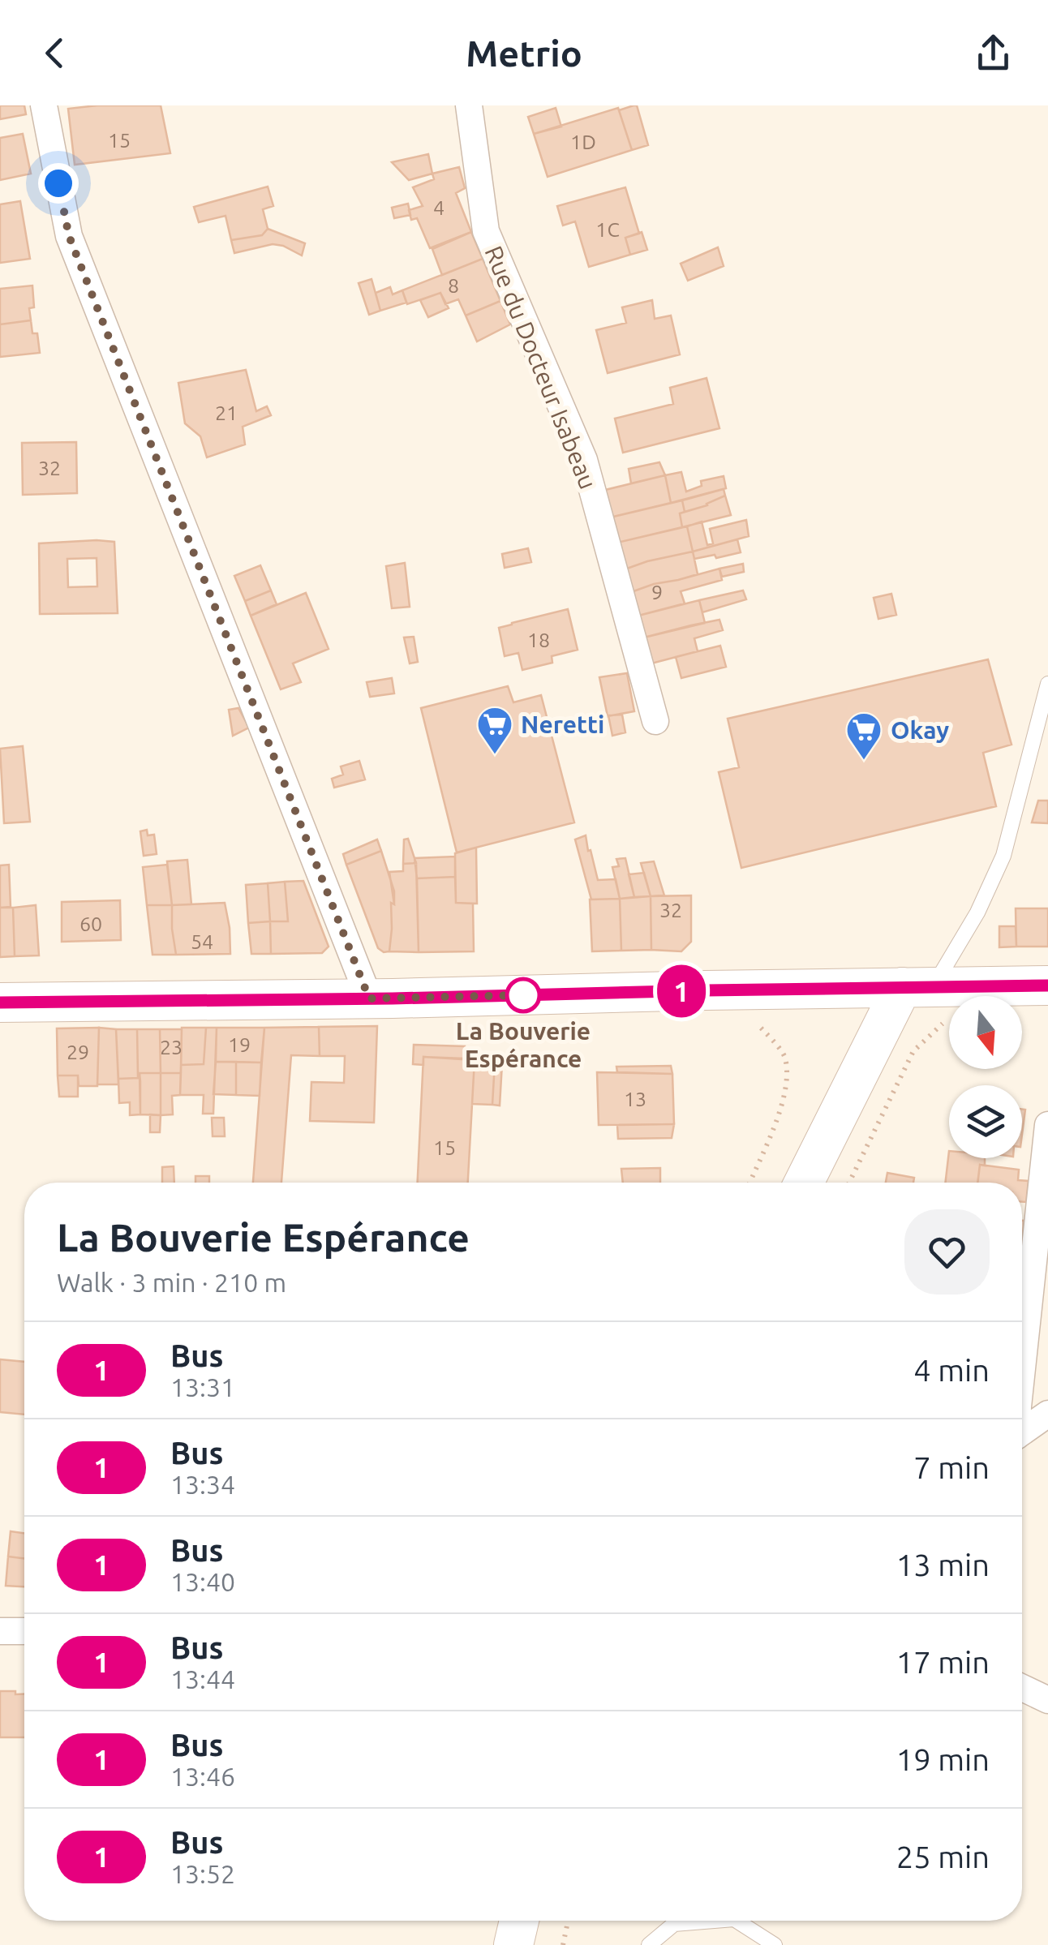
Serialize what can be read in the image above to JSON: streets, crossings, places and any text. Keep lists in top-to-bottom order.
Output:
{
  "streets": {
    "street": ["Rue du Docteur Isabeau"]
  },
  "places": {
    "supermarket": ["Neretti", "Okay"],
    "other": ["La Bouverie Espérance"]
  },
  "lines": ["bus line 1"],
  "house_numbers": [
    "15",
    "1D",
    "4",
    "1C",
    "8",
    "21",
    "32",
    "9",
    "18",
    "32",
    "60",
    "54",
    "19",
    "23",
    "29",
    "13",
    "15"
  ],
  "north": "bottom",
  "page": {
    "header": "Metrio",
    "on_map": "1",
    "heading": ["La Bouverie Espérance", "Walk · 3 min · 210 m"],
    "list": [
      {
        "mark": "1",
        "name": "Bus",
        "note": "13:31",
        "value": "4 min"
      },
      {
        "mark": "1",
        "name": "Bus",
        "note": "13:34",
        "value": "7 min"
      },
      {
        "mark": "1",
        "name": "Bus",
        "note": "13:40",
        "value": "13 min"
      },
      {
        "mark": "1",
        "name": "Bus",
        "note": "13:44",
        "value": "17 min"
      },
      {
        "mark": "1",
        "name": "Bus",
        "note": "13:46",
        "value": "19 min"
      },
      {
        "mark": "1",
        "name": "Bus",
        "note": "13:52",
        "value": "25 min"
      }
    ]
  }
}
